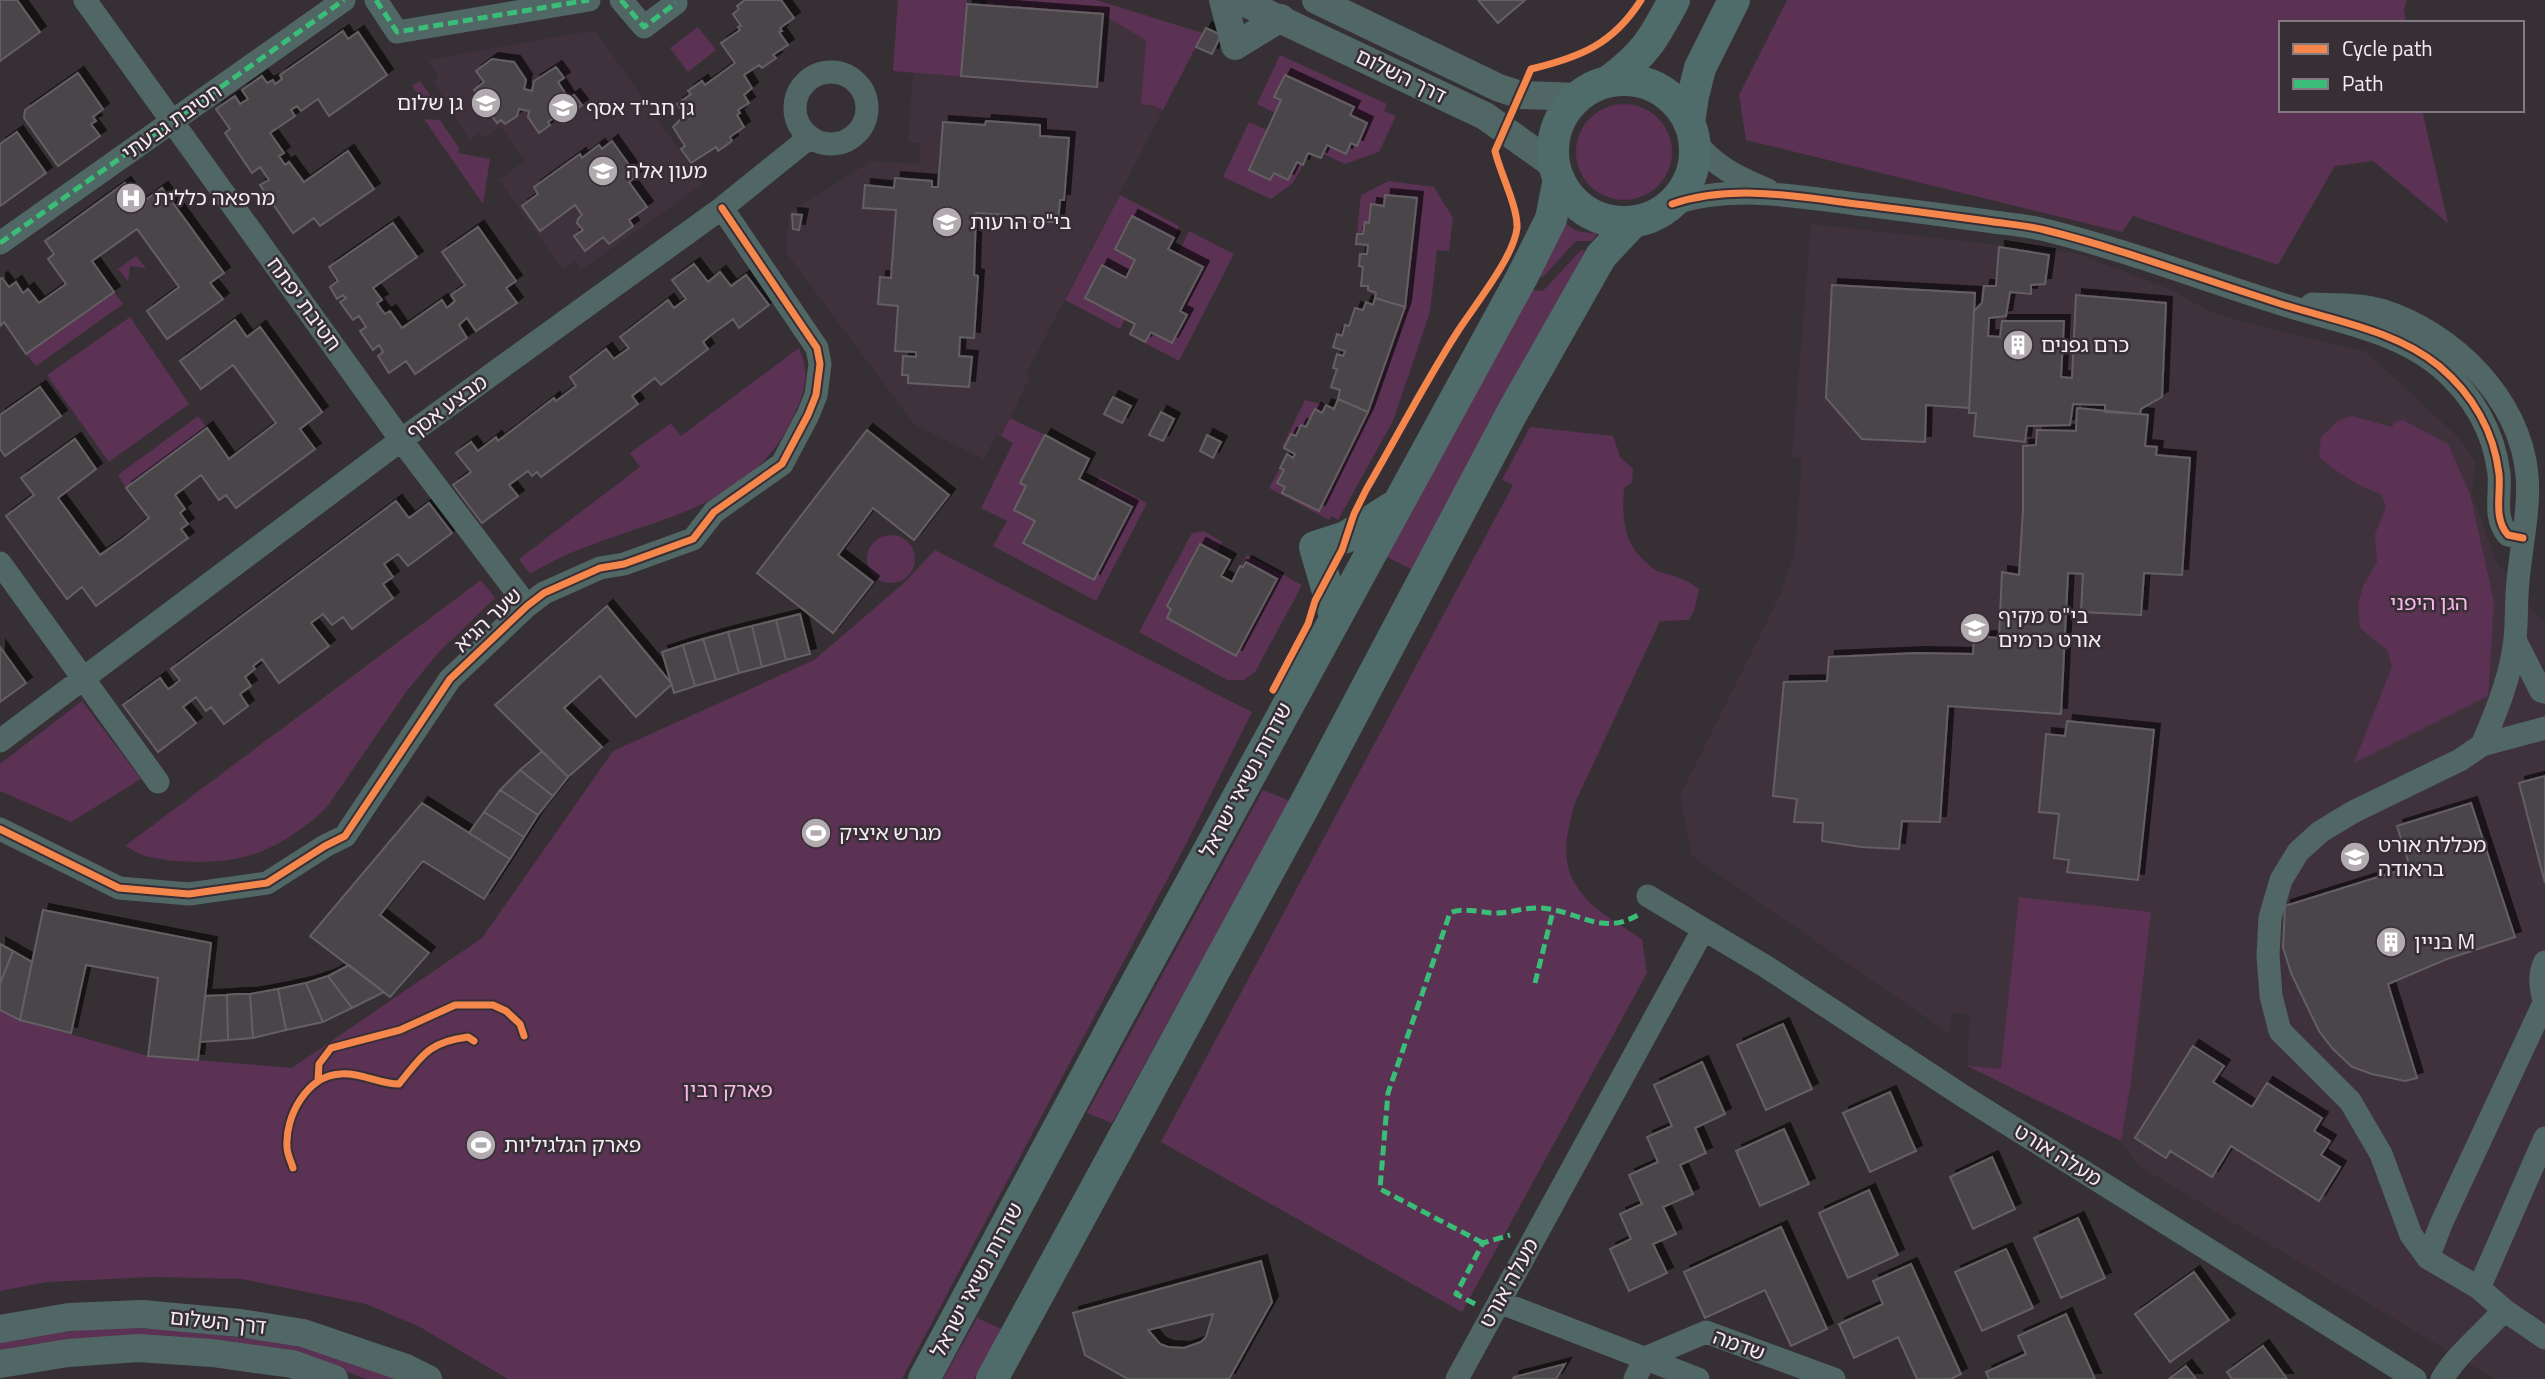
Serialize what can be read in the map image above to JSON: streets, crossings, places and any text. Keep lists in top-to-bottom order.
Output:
{
  "streets": {
    "main road": ["שדרות נשיאי ישראל"],
    "street": [
      "דרך השלום",
      "חטיבת גבעתי",
      "חטיבת יפתח",
      "מבצע אסף",
      "שער הגיא",
      "מעלה אורט",
      "שדמה"
    ]
  },
  "crossings": [
    ["דרך השלום", "שדרות נשיאי ישראל"],
    ["חטיבת גבעתי", "חטיבת יפתח"],
    ["חטיבת יפתח", "מבצע אסף"],
    ["חטיבת יפתח", "שער הגיא"],
    ["מבצע אסף", "שער הגיא"]
  ],
  "parks": ["הגן היפני", "פארק רבין"],
  "places": {
    "school or university": [
      "גן שלום",
      "גן חב\"ד אסף",
      "מעון אלה",
      "בי\"ס הרעות",
      "בי\"ס מקיף אורט כרמים",
      "מכללת אורט בראודה"
    ],
    "hospital": ["מרפאה כללית"],
    "building": ["כרם גפנים", "בניין M"],
    "sports": ["מגרש איציק", "פארק הגלגיליות"]
  },
  "legend": ["Cycle path", "Path"]
}
